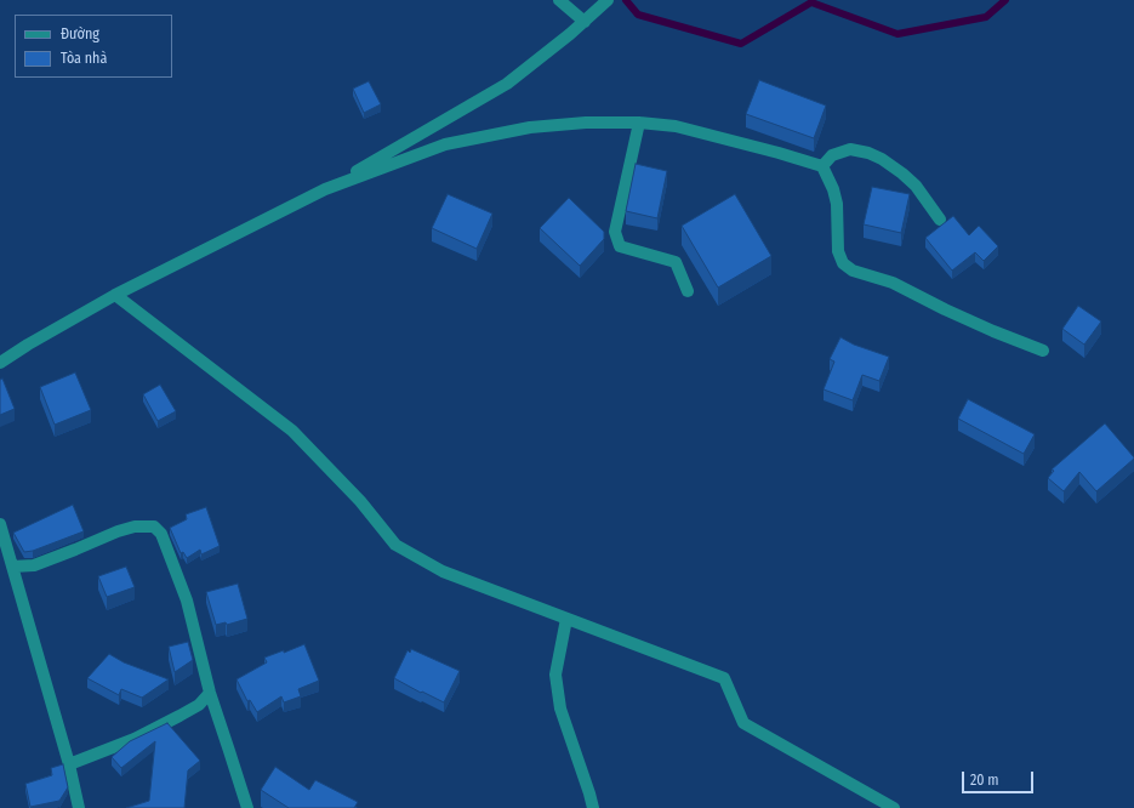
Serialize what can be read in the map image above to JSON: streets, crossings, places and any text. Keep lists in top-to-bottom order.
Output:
{
  "legend": ["Đường", "Tòa nhà"],
  "scale_bar": "20 m"
}
